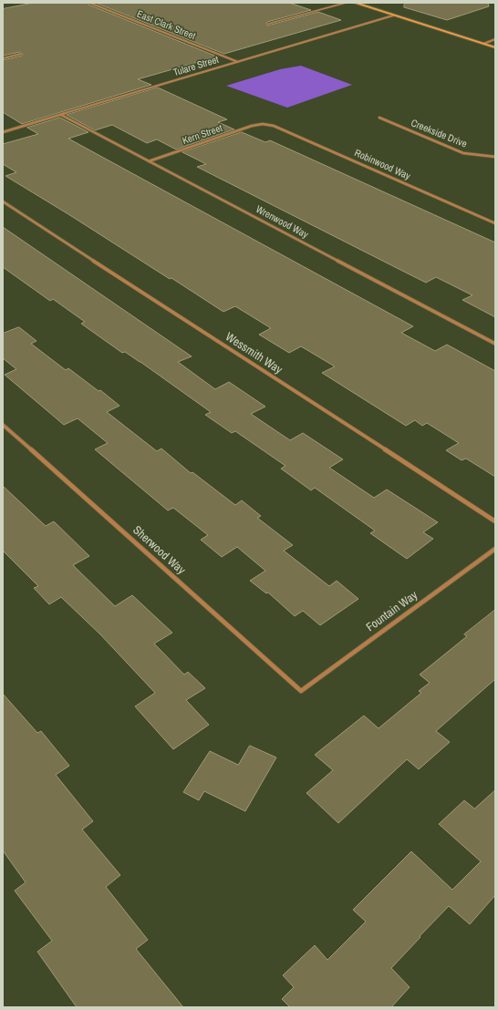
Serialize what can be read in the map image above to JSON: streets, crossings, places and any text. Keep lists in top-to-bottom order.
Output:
{
  "streets": {
    "street": [
      "East Clark Street",
      "Tulare Street",
      "Creekside Drive",
      "Kern Street",
      "Robinwood Way",
      "Wrenwood Way",
      "Wessmith Way",
      "Sherwood Way",
      "Fountain Way"
    ]
  },
  "crossings": [
    ["East Clark Street", "Tulare Street"],
    ["Tulare Street", "Wrenwood Way"],
    ["Kern Street", "Robinwood Way"],
    ["Kern Street", "Wrenwood Way"],
    ["Sherwood Way", "Fountain Way"]
  ]
}
